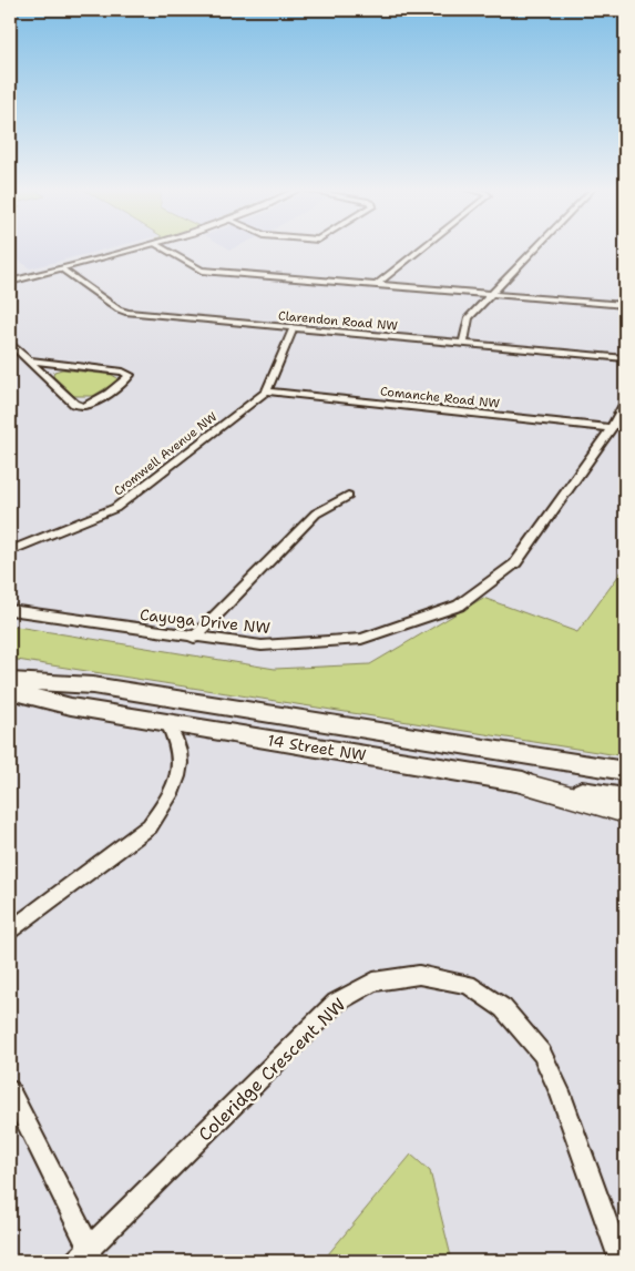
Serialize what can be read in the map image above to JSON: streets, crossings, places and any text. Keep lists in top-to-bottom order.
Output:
{
  "streets": {
    "main road": ["14 Street NW"],
    "street": [
      "Clarendon Road NW",
      "Comanche Road NW",
      "Cromwell Avenue NW",
      "Cayuga Drive NW",
      "Coleridge Crescent NW"
    ]
  },
  "crossings": [
    ["Clarendon Road NW", "Cromwell Avenue NW"],
    ["Comanche Road NW", "Cromwell Avenue NW"],
    ["Comanche Road NW", "Cayuga Drive NW"]
  ]
}
